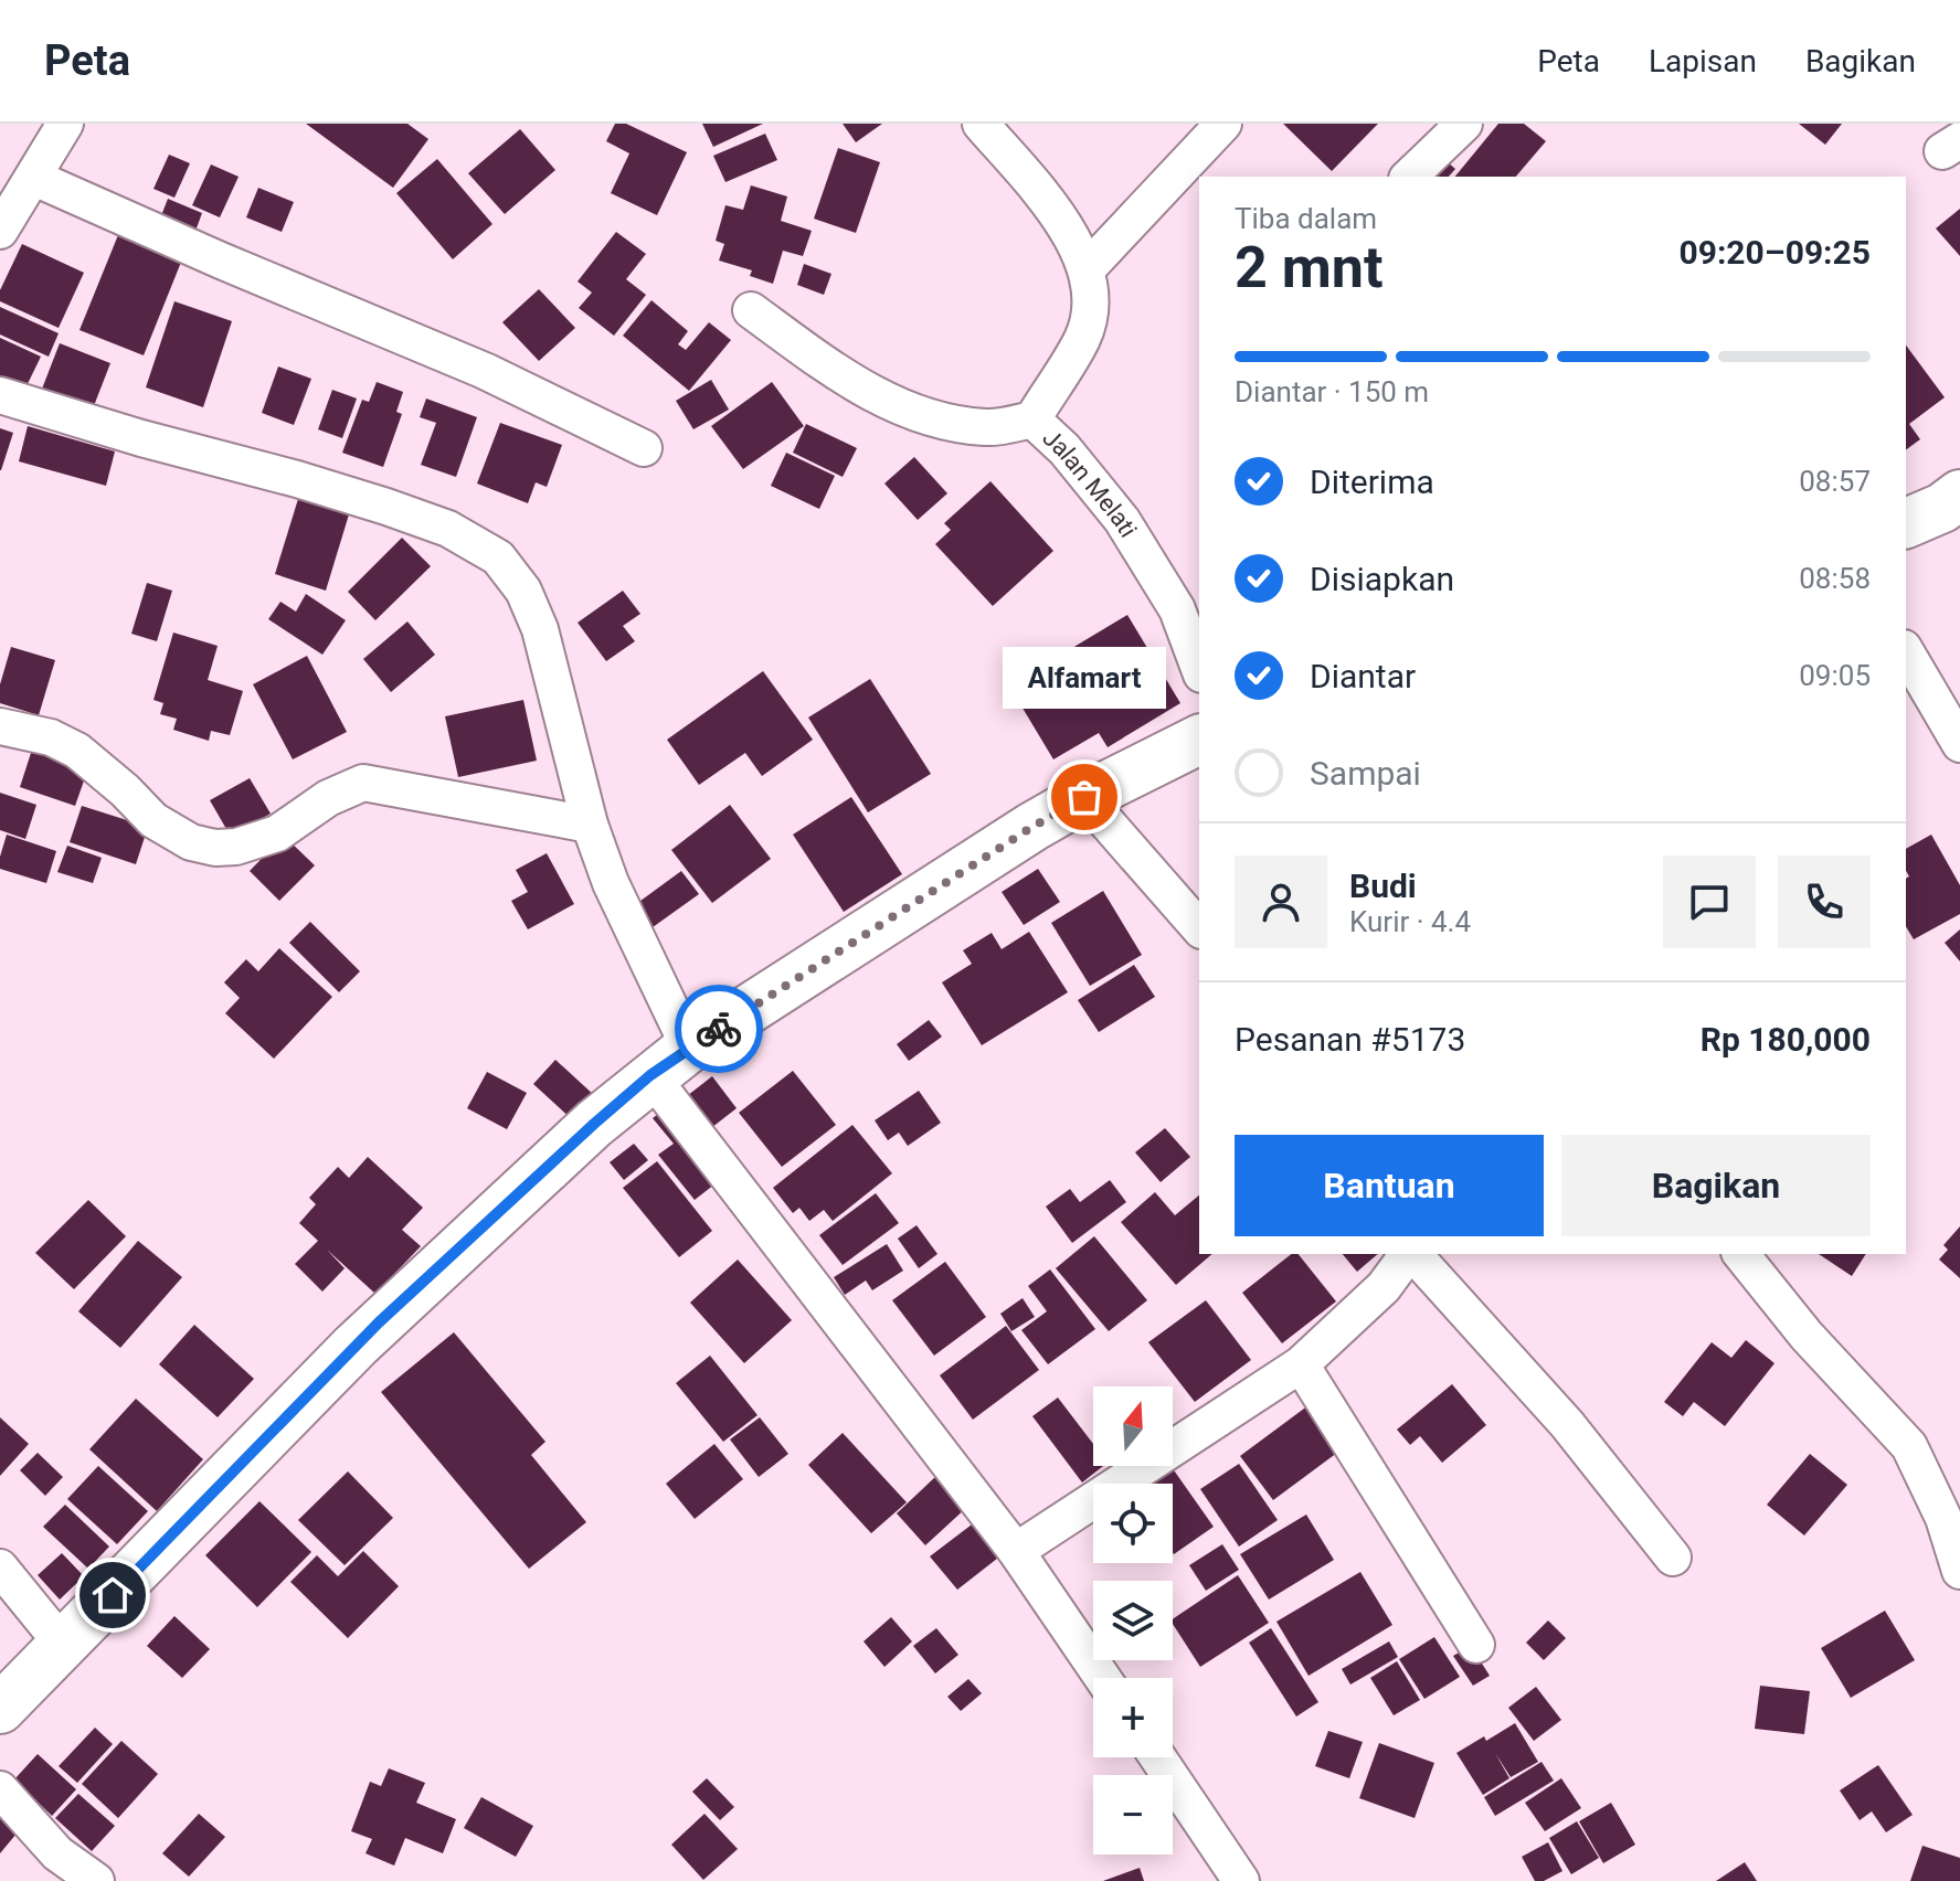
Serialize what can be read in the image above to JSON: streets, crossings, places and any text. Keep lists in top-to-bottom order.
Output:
{
  "streets": {
    "street": ["Jalan Melati"]
  },
  "places": ["Alfamart"],
  "north": "top",
  "page": {
    "header": "Peta",
    "nav": ["Peta", "Lapisan", "Bagikan"],
    "heading": ["2 mnt", "Tiba dalam", "09:20–09:25"],
    "panel": [
      "Budi",
      "Kurir · 4.4",
      "Pesanan #5173",
      "Rp 180,000"
    ],
    "bar": "Diantar · 150 m",
    "list": [
      ["Diterima", "08:57"],
      ["Disiapkan", "08:58"],
      ["Diantar", "09:05"],
      "Sampai"
    ],
    "bubble": "Alfamart",
    "buttons": ["Bantuan", "Bagikan"],
    "map_buttons": ["+", "−"]
  }
}
